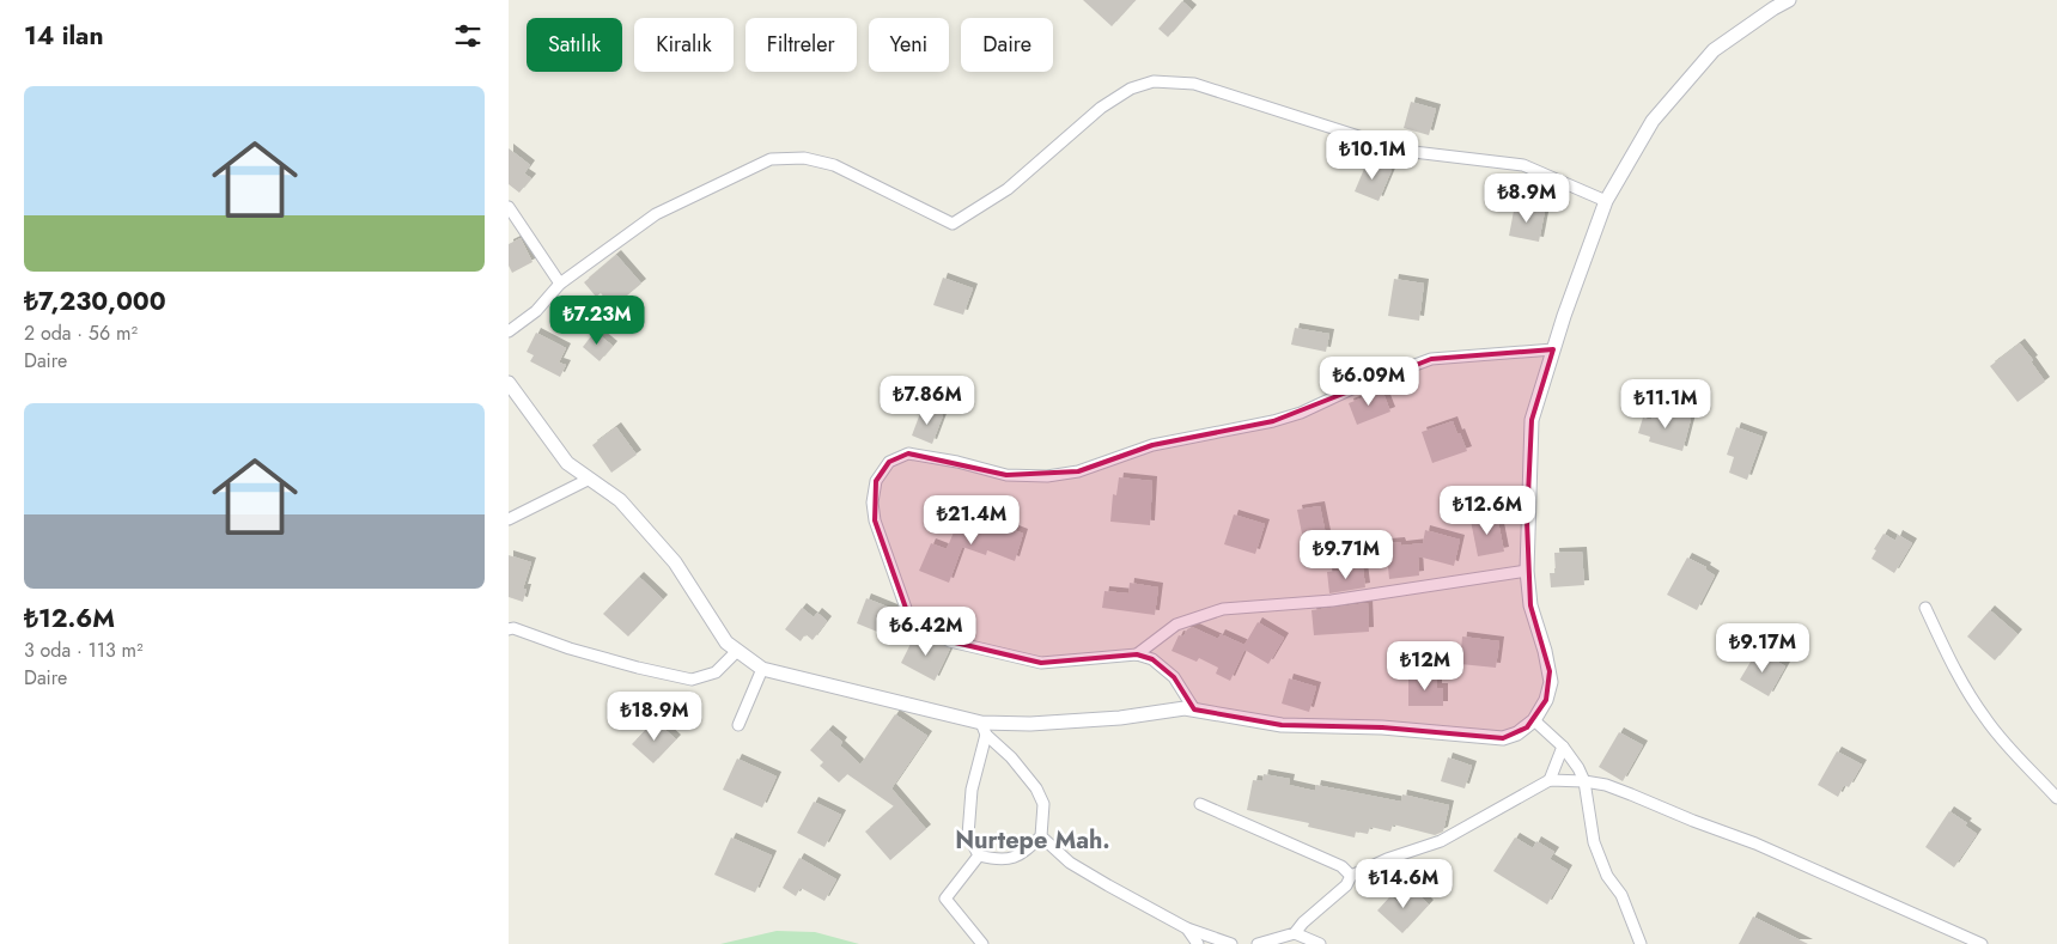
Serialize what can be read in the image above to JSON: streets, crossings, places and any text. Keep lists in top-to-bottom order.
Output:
{
  "districts": ["Nurtepe Mah."],
  "page": {
    "heading": "14 ilan",
    "chip": [
      "Satılık",
      "Kiralık",
      "Filtreler",
      "Yeni",
      "Daire"
    ],
    "list": [
      {
        "name": "₺7,230,000",
        "note": "2 oda · 56 m² · Daire"
      },
      {
        "name": "₺12.6M",
        "note": "3 oda · 113 m² · Daire"
      }
    ],
    "price": [
      "₺10.1M",
      "₺8.9M",
      "₺7.23M",
      "₺6.09M",
      "₺7.86M",
      "₺11.1M",
      "₺12.6M",
      "₺21.4M",
      "₺9.71M",
      "₺6.42M",
      "₺9.17M",
      "₺12M",
      "₺18.9M",
      "₺14.6M"
    ]
  }
}
